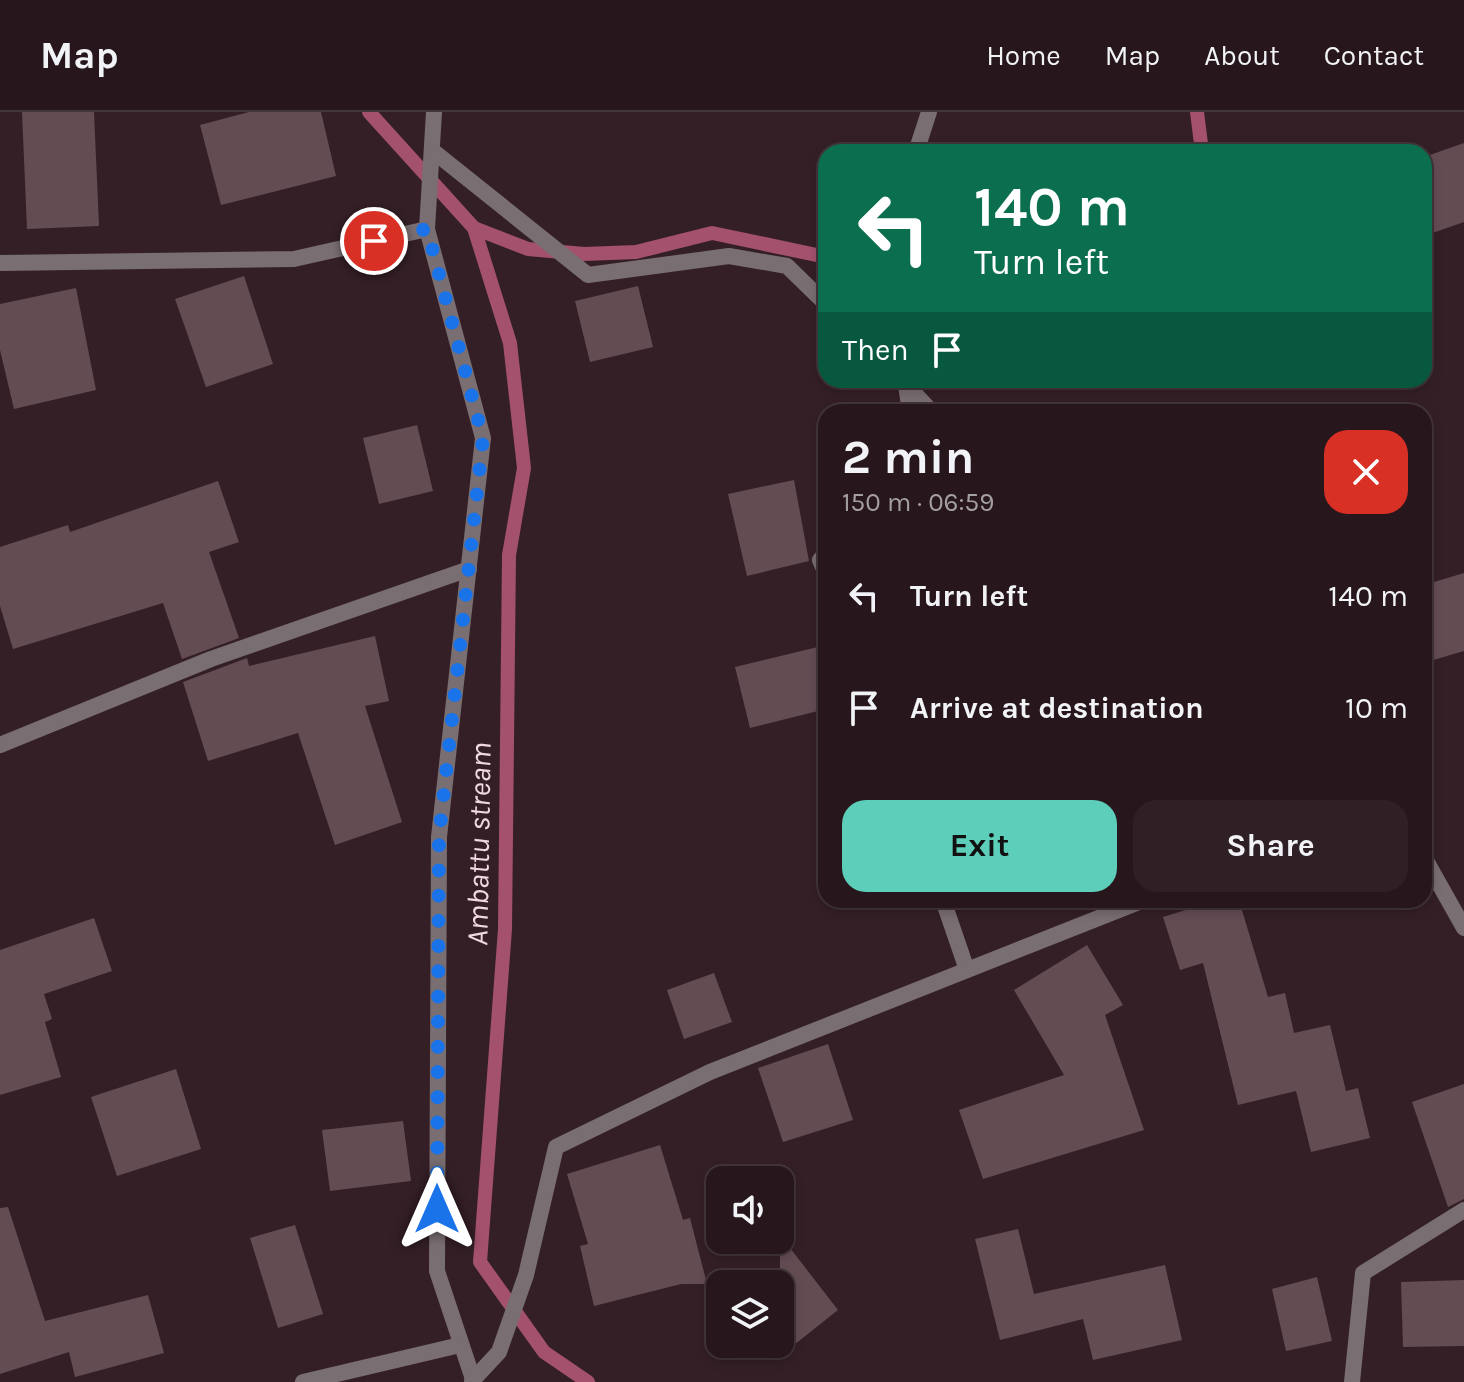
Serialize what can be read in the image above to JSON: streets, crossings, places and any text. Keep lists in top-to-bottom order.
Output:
{
  "water": ["Ambattu stream"],
  "page": {
    "header": "Map",
    "nav": [
      "Home",
      "Map",
      "About",
      "Contact"
    ],
    "turn": ["140 m", "Turn left"],
    "then": "Then",
    "heading": ["2 min", "150 m · 06:59"],
    "list": [
      {
        "name": "Turn left",
        "value": "140 m"
      },
      {
        "name": "Arrive at destination",
        "value": "10 m"
      }
    ],
    "buttons": ["Exit", "Share"]
  }
}
